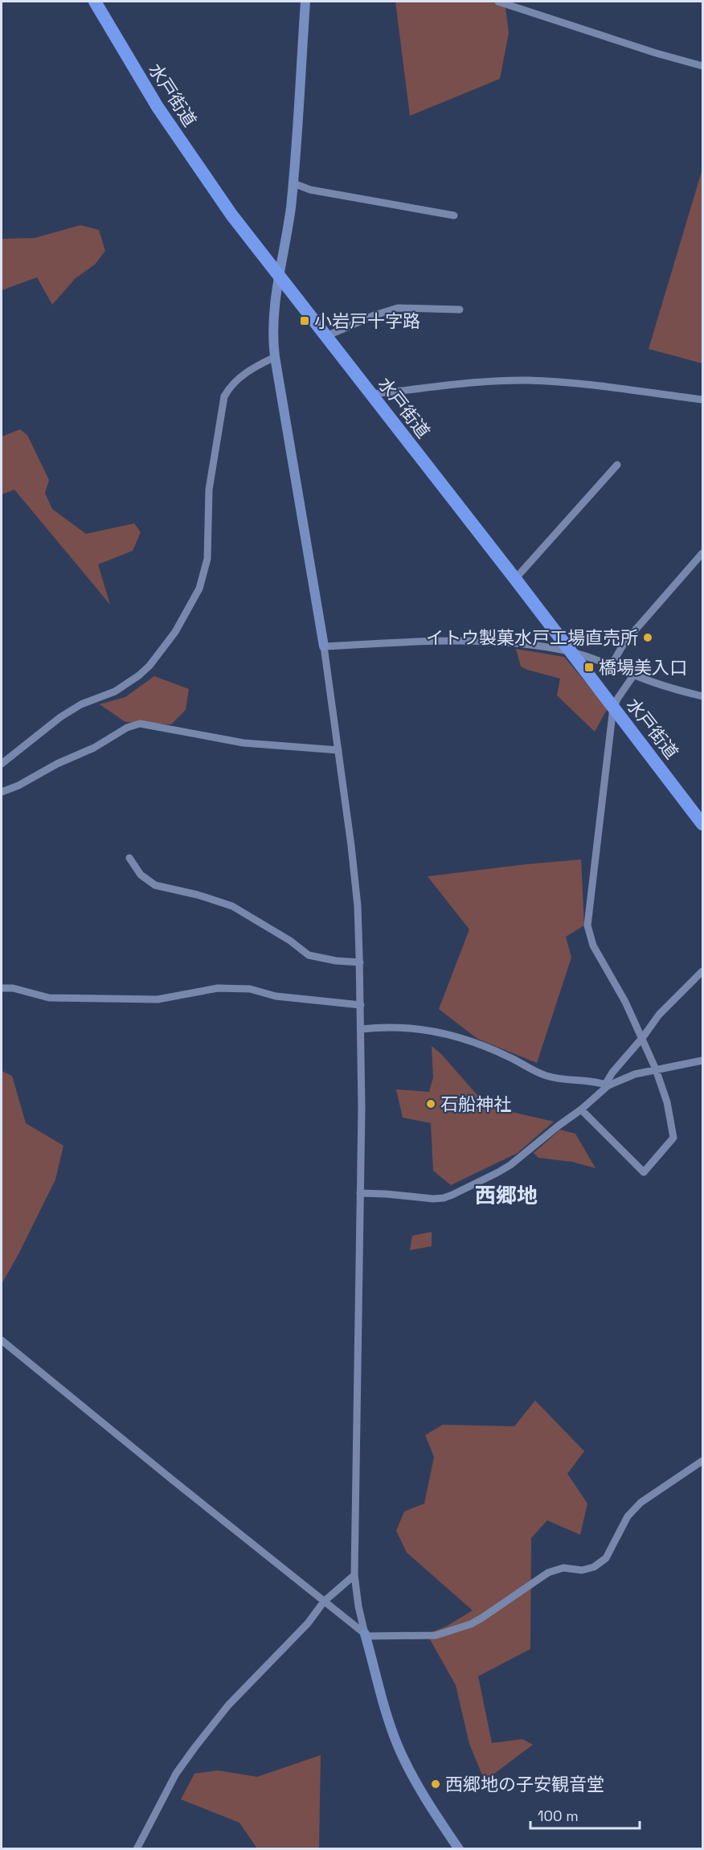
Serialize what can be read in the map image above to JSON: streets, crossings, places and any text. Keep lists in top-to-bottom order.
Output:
{
  "streets": {
    "highway": ["水戸街道"]
  },
  "districts": ["西郷地"],
  "places": {
    "transit": ["小岩戸十字路", "橋場美入口"],
    "other": ["イトウ製菓水戸工場直売所", "石船神社", "西郷地の子安観音堂"]
  },
  "scale_bar": "100 m"
}
